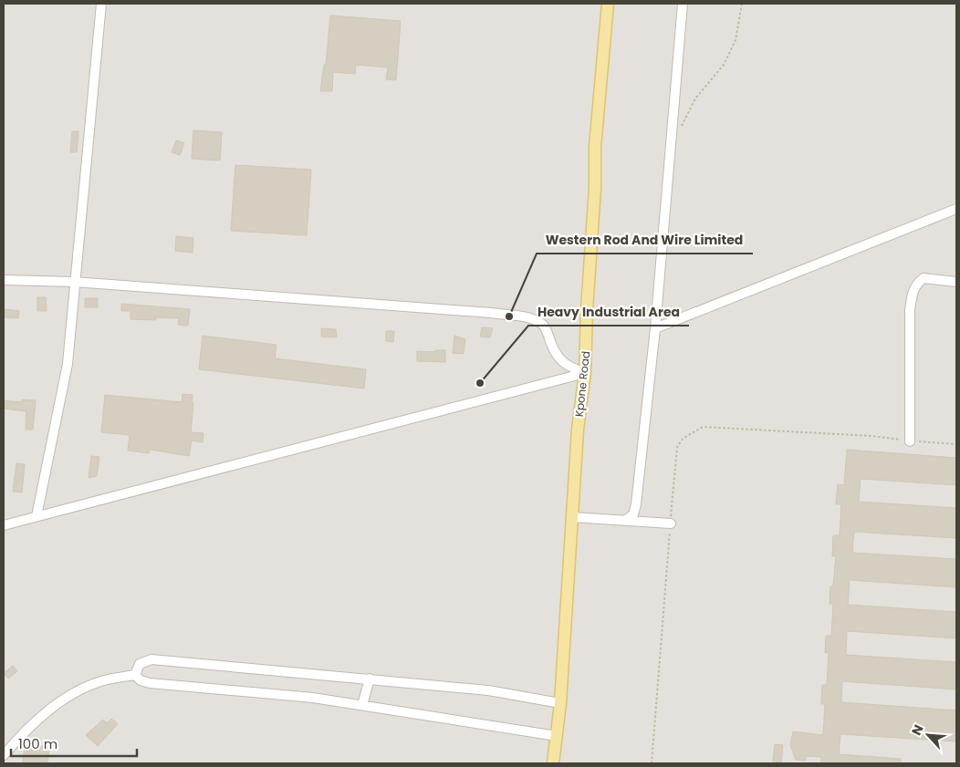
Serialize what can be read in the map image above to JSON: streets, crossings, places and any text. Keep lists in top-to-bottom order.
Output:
{
  "streets": {
    "main road": ["Kpone Road"]
  },
  "places": ["Western Rod And Wire Limited", "Heavy Industrial Area"],
  "scale_bar": "100 m",
  "north": "top left"
}
